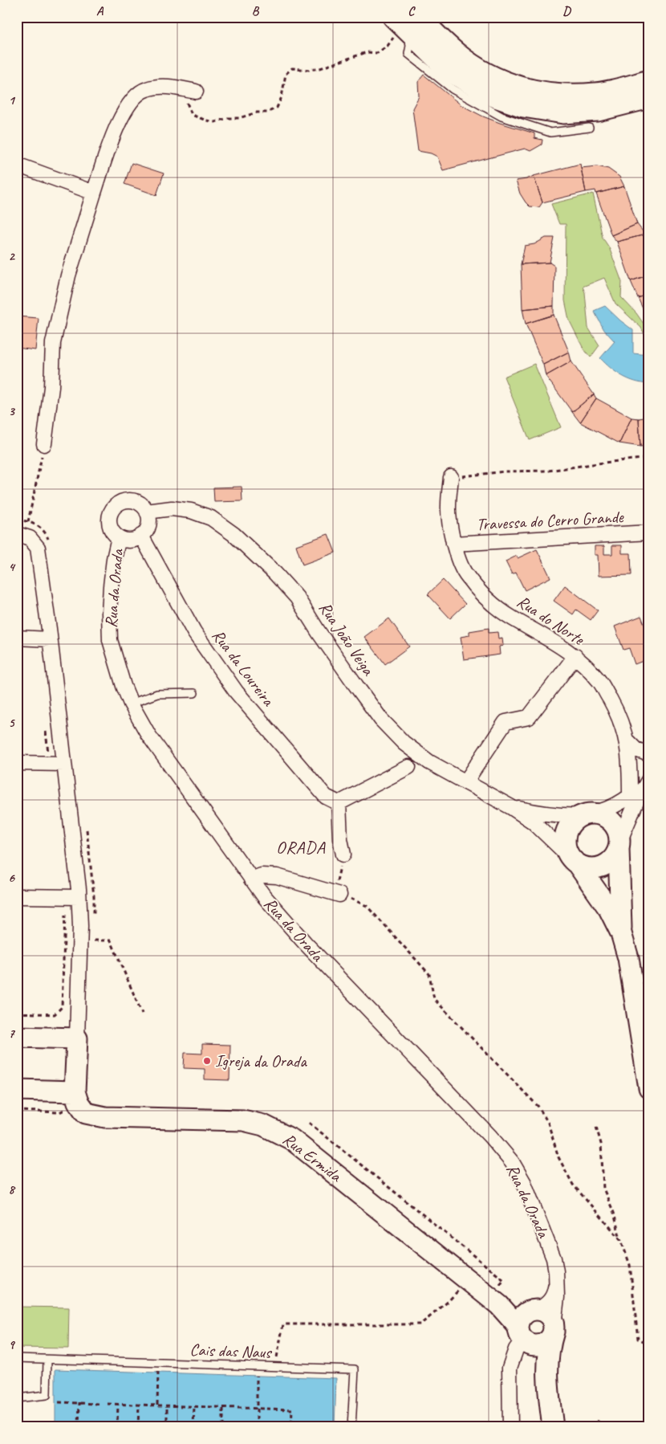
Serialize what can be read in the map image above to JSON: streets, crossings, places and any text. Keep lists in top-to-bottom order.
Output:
{
  "streets": {
    "street": [
      "Travessa do Cerro Grande",
      "Rua da Orada",
      "Rua do Norte",
      "Rua João Veiga",
      "Rua da Loureira",
      "Rua Ermida"
    ],
    "lane": ["Cais das Naus"]
  },
  "crossings": [
    ["Travessa do Cerro Grande", "Rua do Norte"],
    ["Rua da Orada", "Rua João Veiga"],
    ["Rua da Orada", "Rua da Loureira"],
    ["Rua João Veiga", "Rua da Loureira"]
  ],
  "districts": ["ORADA"],
  "places": ["Igreja da Orada"],
  "grid": {
    "columns": [
      "A",
      "B",
      "C",
      "D"
    ],
    "rows": [
      "1",
      "2",
      "3",
      "4",
      "5",
      "6",
      "7",
      "8",
      "9"
    ]
  }
}
